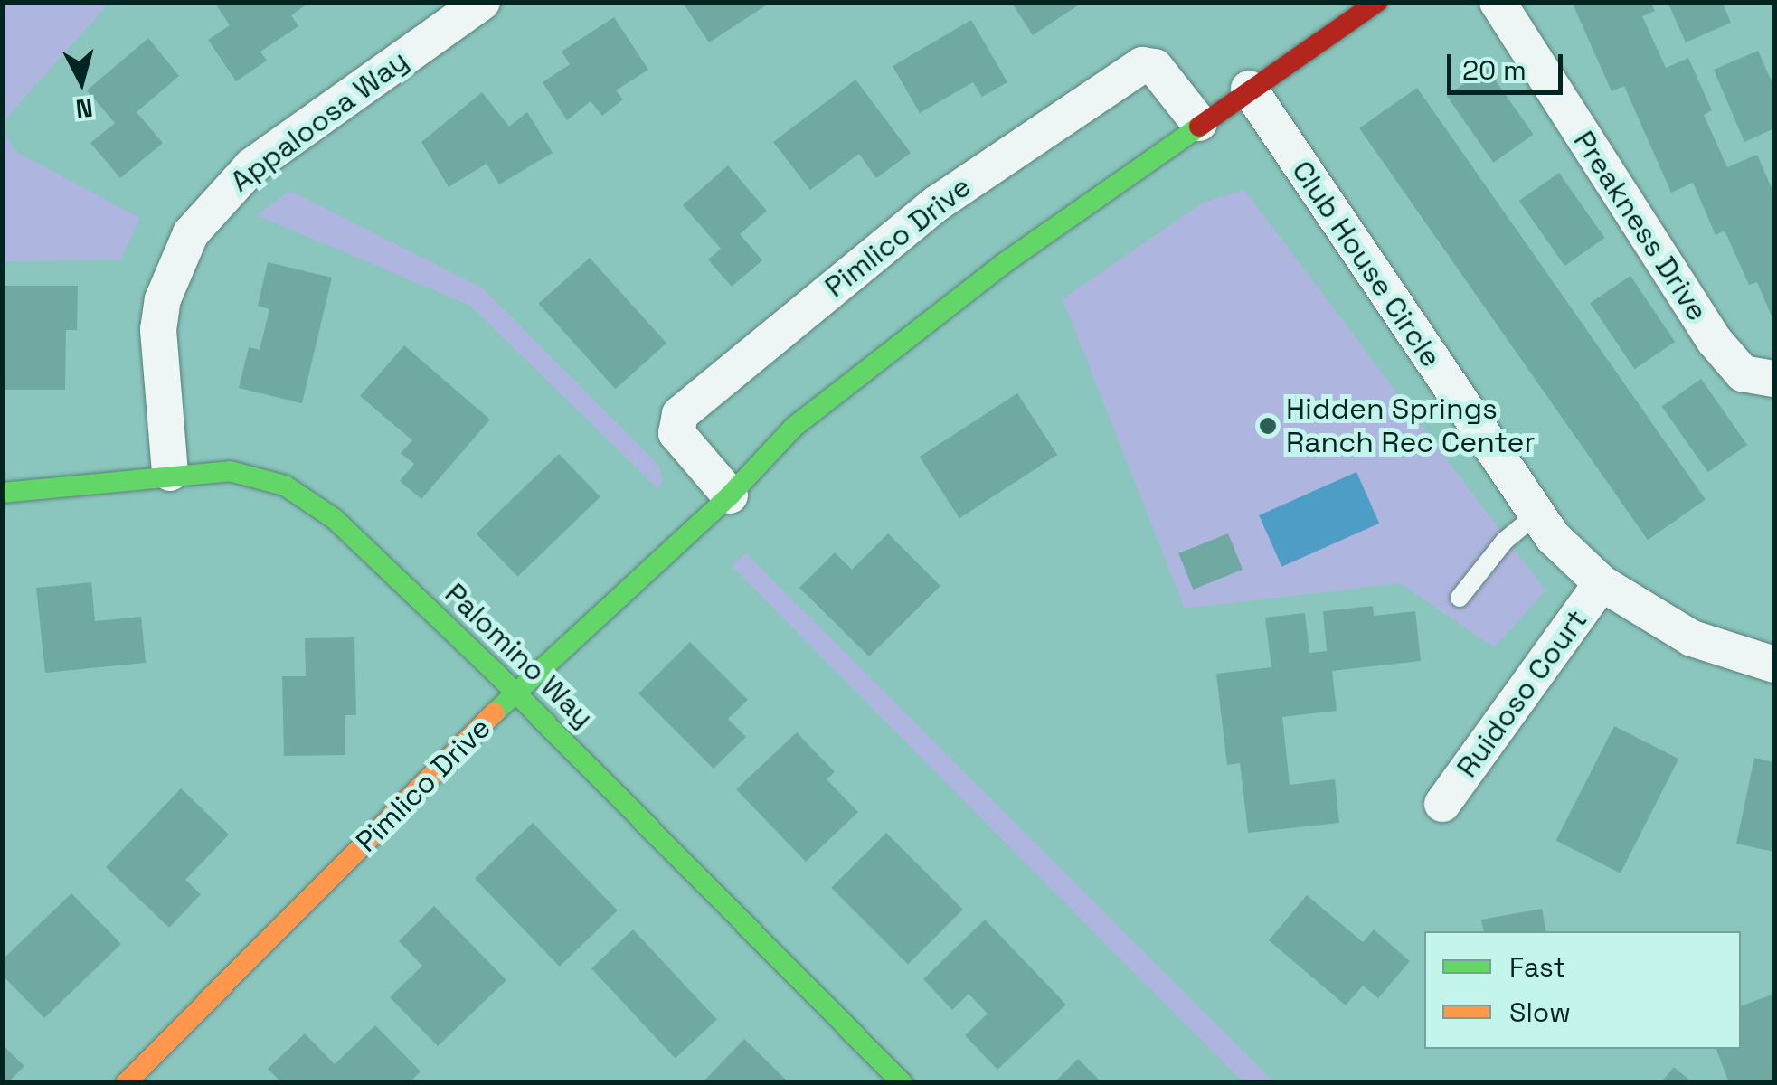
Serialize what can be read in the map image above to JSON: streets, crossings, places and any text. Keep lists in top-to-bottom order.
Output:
{
  "streets": {
    "street": [
      "Appaloosa Way",
      "Preakness Drive",
      "Pimlico Drive",
      "Club House Circle",
      "Palomino Way",
      "Ruidoso Court"
    ]
  },
  "crossings": [
    ["Appaloosa Way", "Palomino Way"],
    ["Pimlico Drive", "Club House Circle"],
    ["Pimlico Drive", "Palomino Way"],
    ["Club House Circle", "Ruidoso Court"]
  ],
  "places": ["Hidden Springs Ranch Rec Center"],
  "legend": ["Fast", "Slow"],
  "scale_bar": "20 m",
  "north": "bottom"
}
